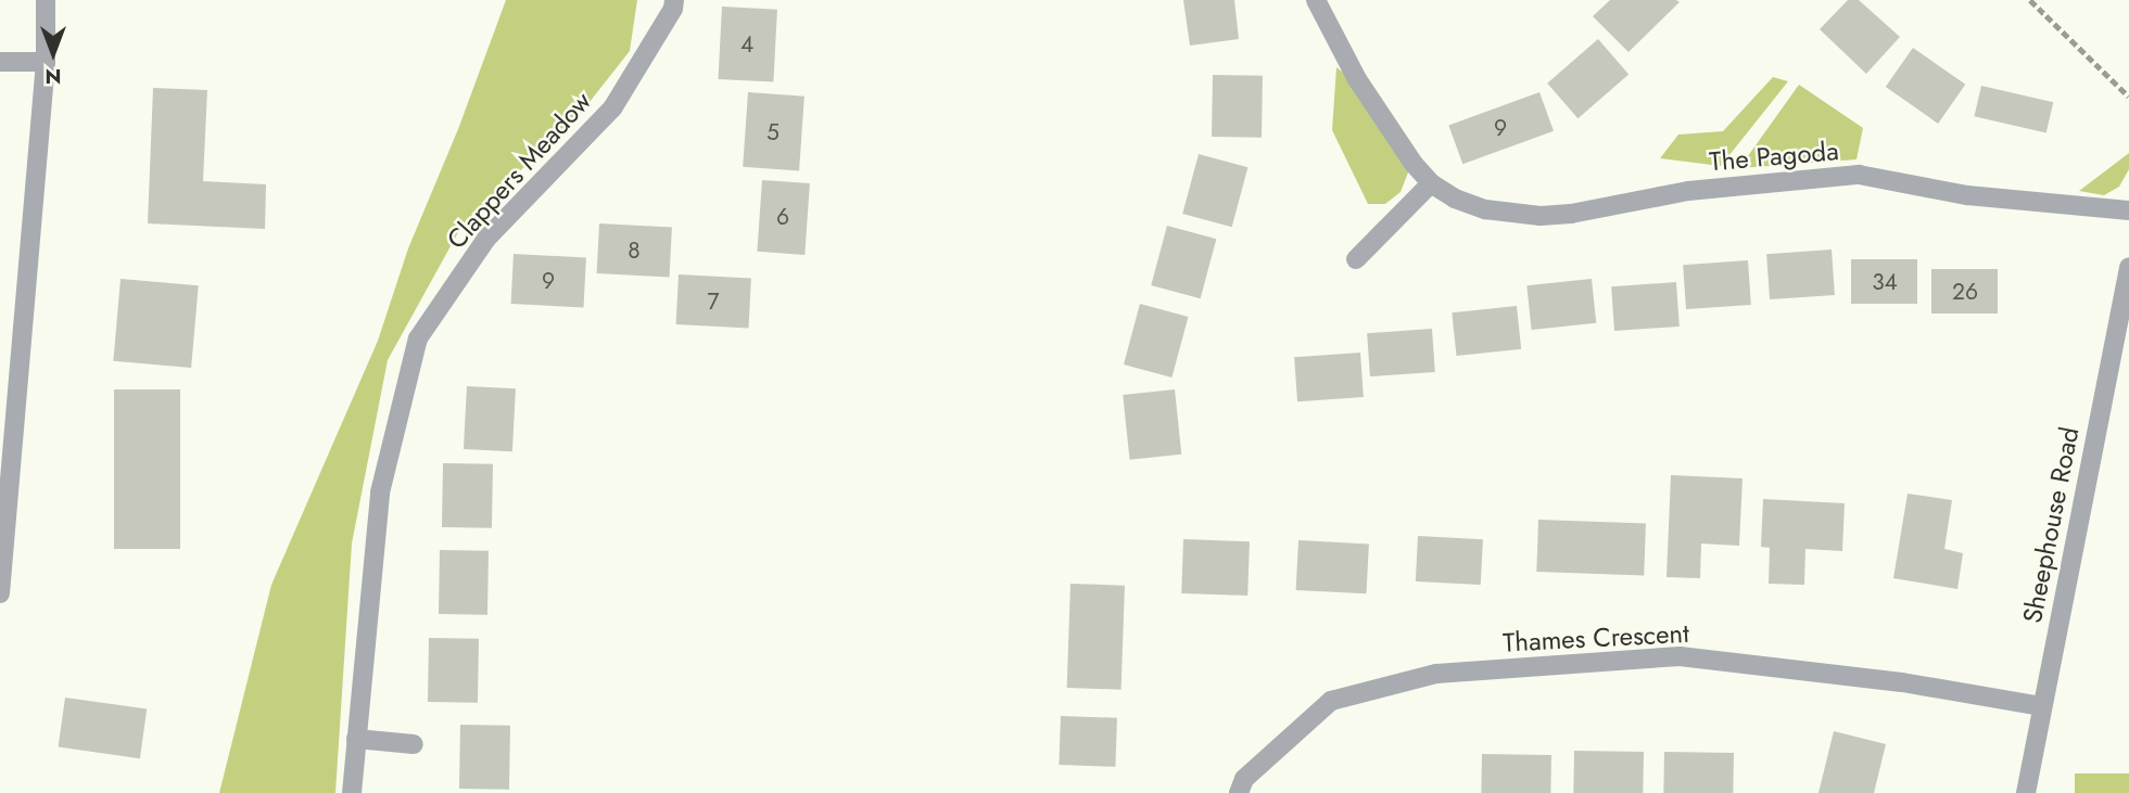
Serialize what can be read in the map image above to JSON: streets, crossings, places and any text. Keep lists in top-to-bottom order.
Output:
{
  "streets": {
    "street": [
      "The Pagoda",
      "Clappers Meadow",
      "Sheephouse Road",
      "Thames Crescent"
    ]
  },
  "crossings": [
    ["Sheephouse Road", "Thames Crescent"]
  ],
  "house_numbers": [
    "4",
    "9",
    "5",
    "6",
    "8",
    "9",
    "34",
    "26",
    "7"
  ],
  "north": "bottom"
}
